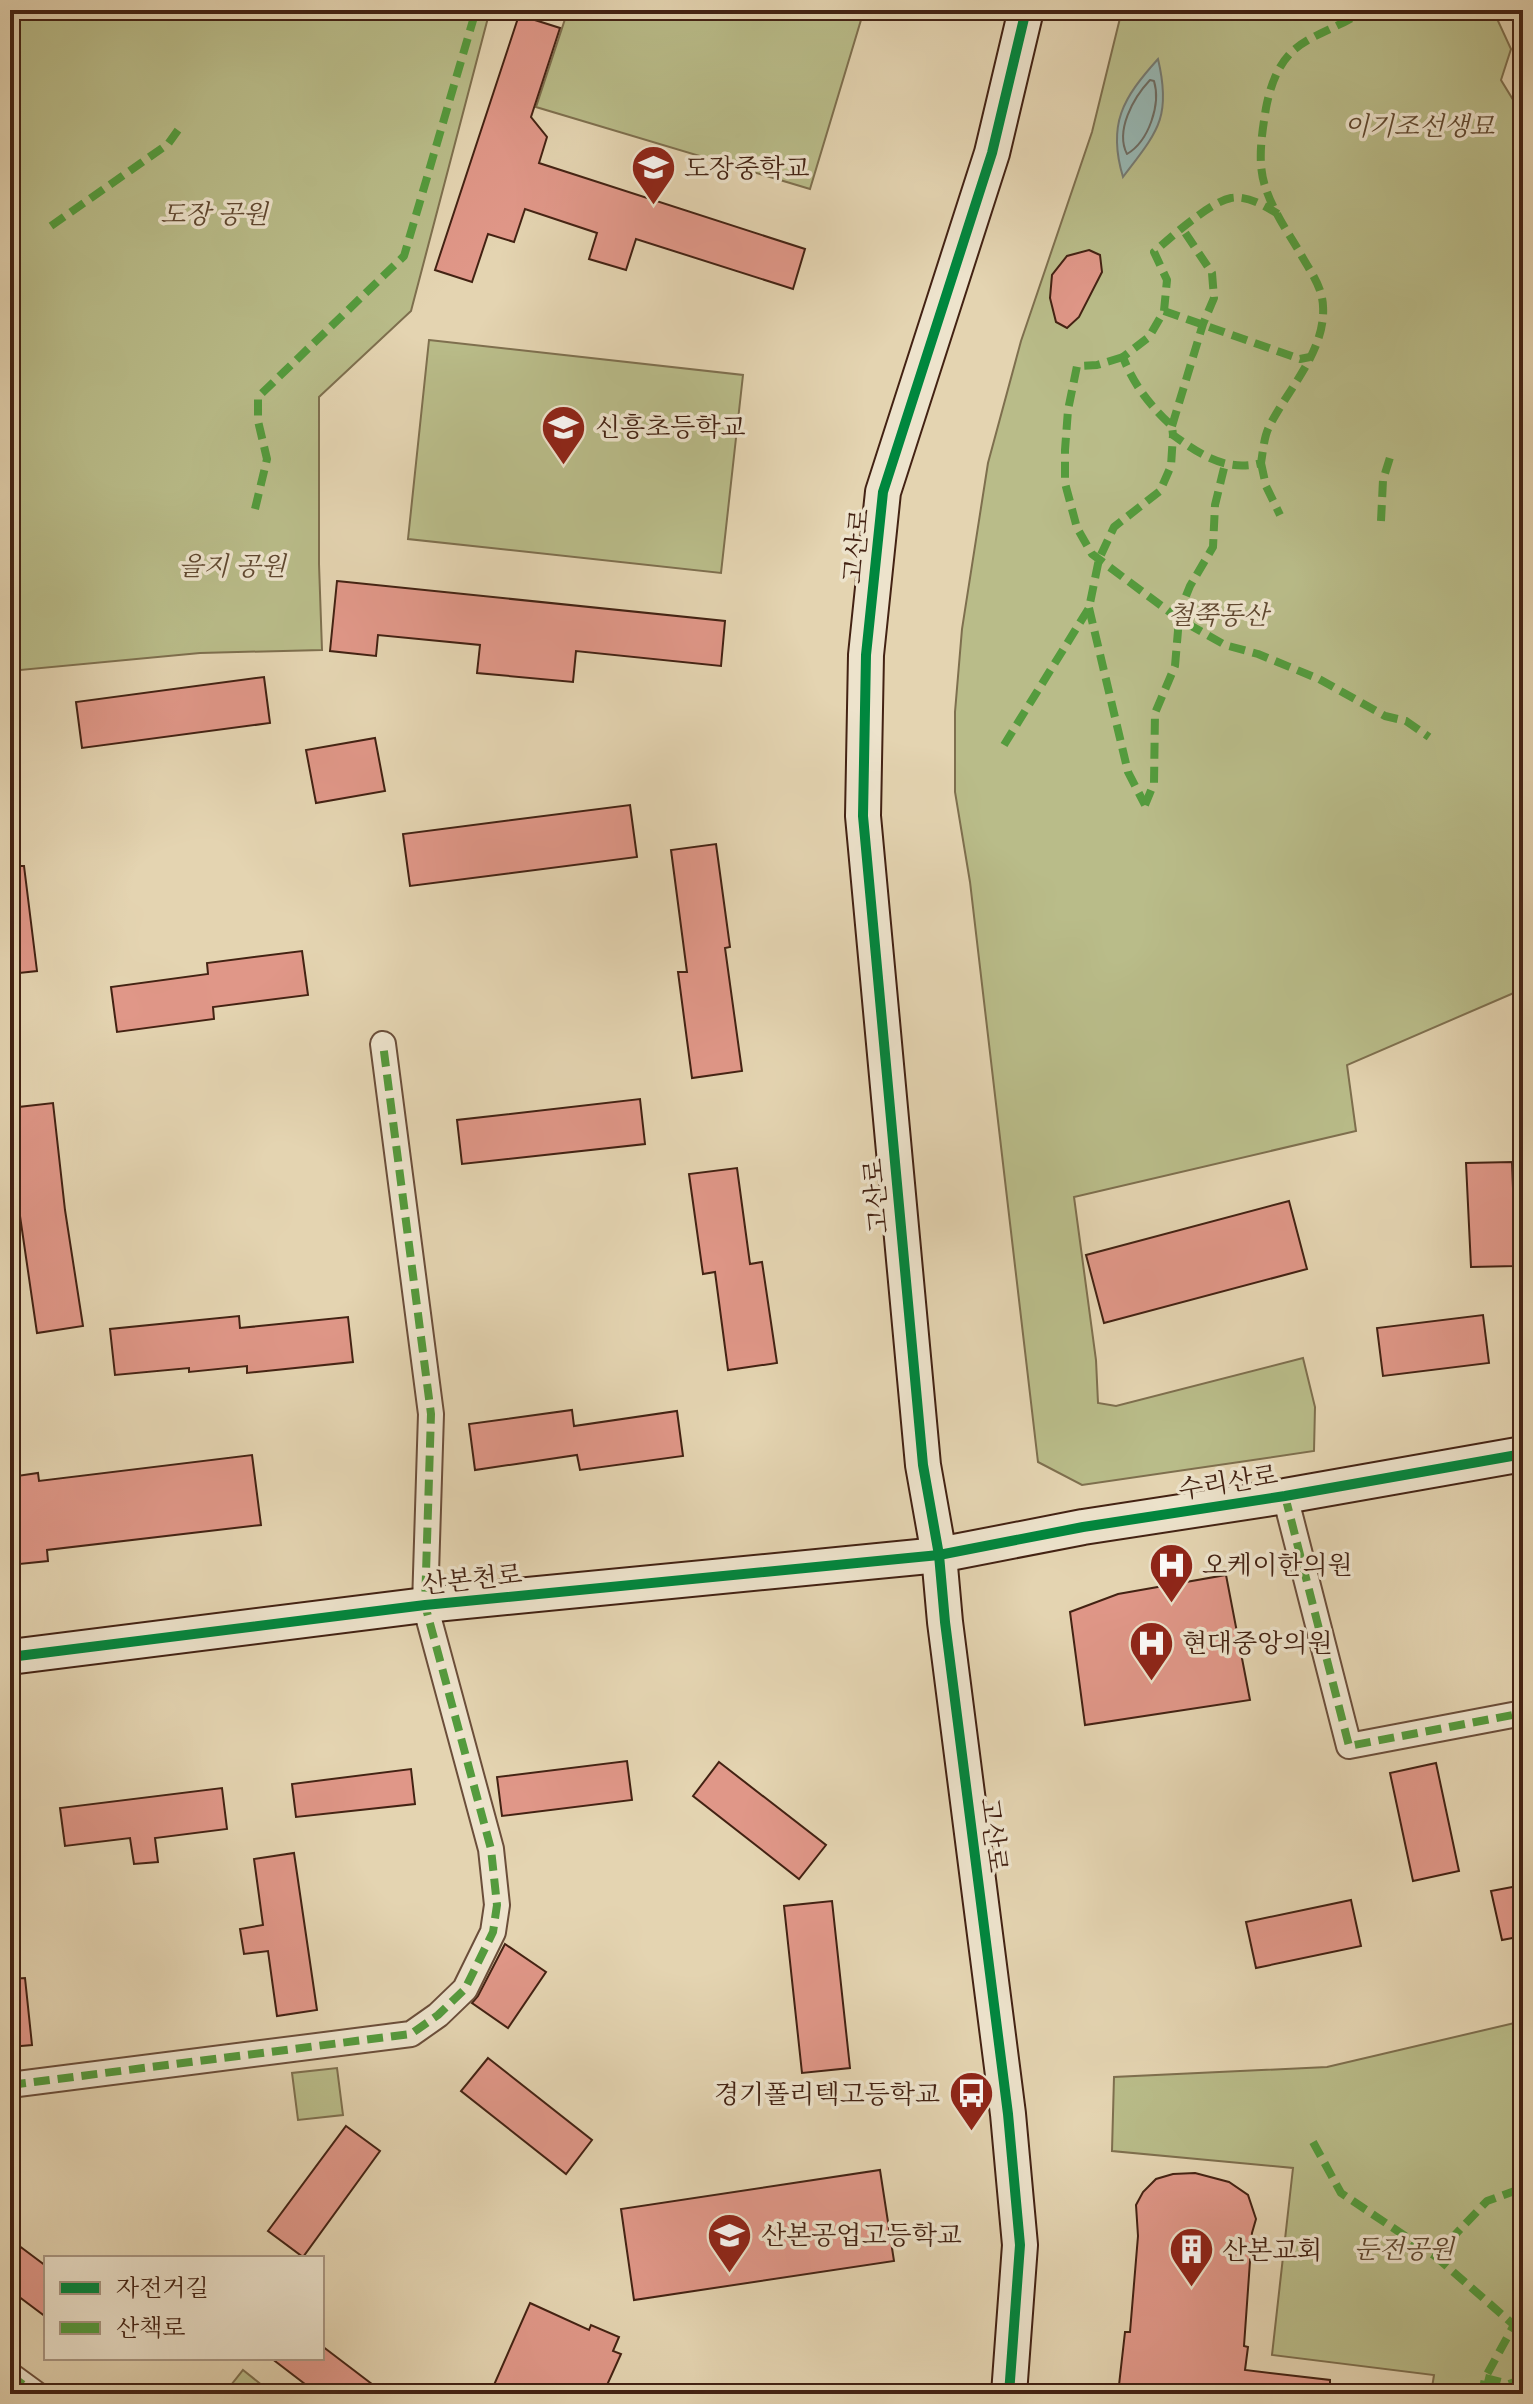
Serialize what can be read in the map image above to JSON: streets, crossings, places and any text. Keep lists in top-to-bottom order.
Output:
{
  "streets": {
    "street": ["고산로", "수리산로", "산본천로"]
  },
  "crossings": [
    ["고산로", "수리산로"],
    ["고산로", "산본천로"],
    ["수리산로", "산본천로"]
  ],
  "parks": [
    "이기조선생묘",
    "도장 공원",
    "을지 공원",
    "철쭉동산",
    "둔전공원"
  ],
  "places": {
    "school or university": ["도장중학교", "신흥초등학교", "산본공업고등학교"],
    "hospital": ["오케이한의원", "현대중앙의원"],
    "bus stop": ["경기폴리텍고등학교"],
    "building": ["산본교회"]
  },
  "legend": ["자전거길", "산책로"]
}
